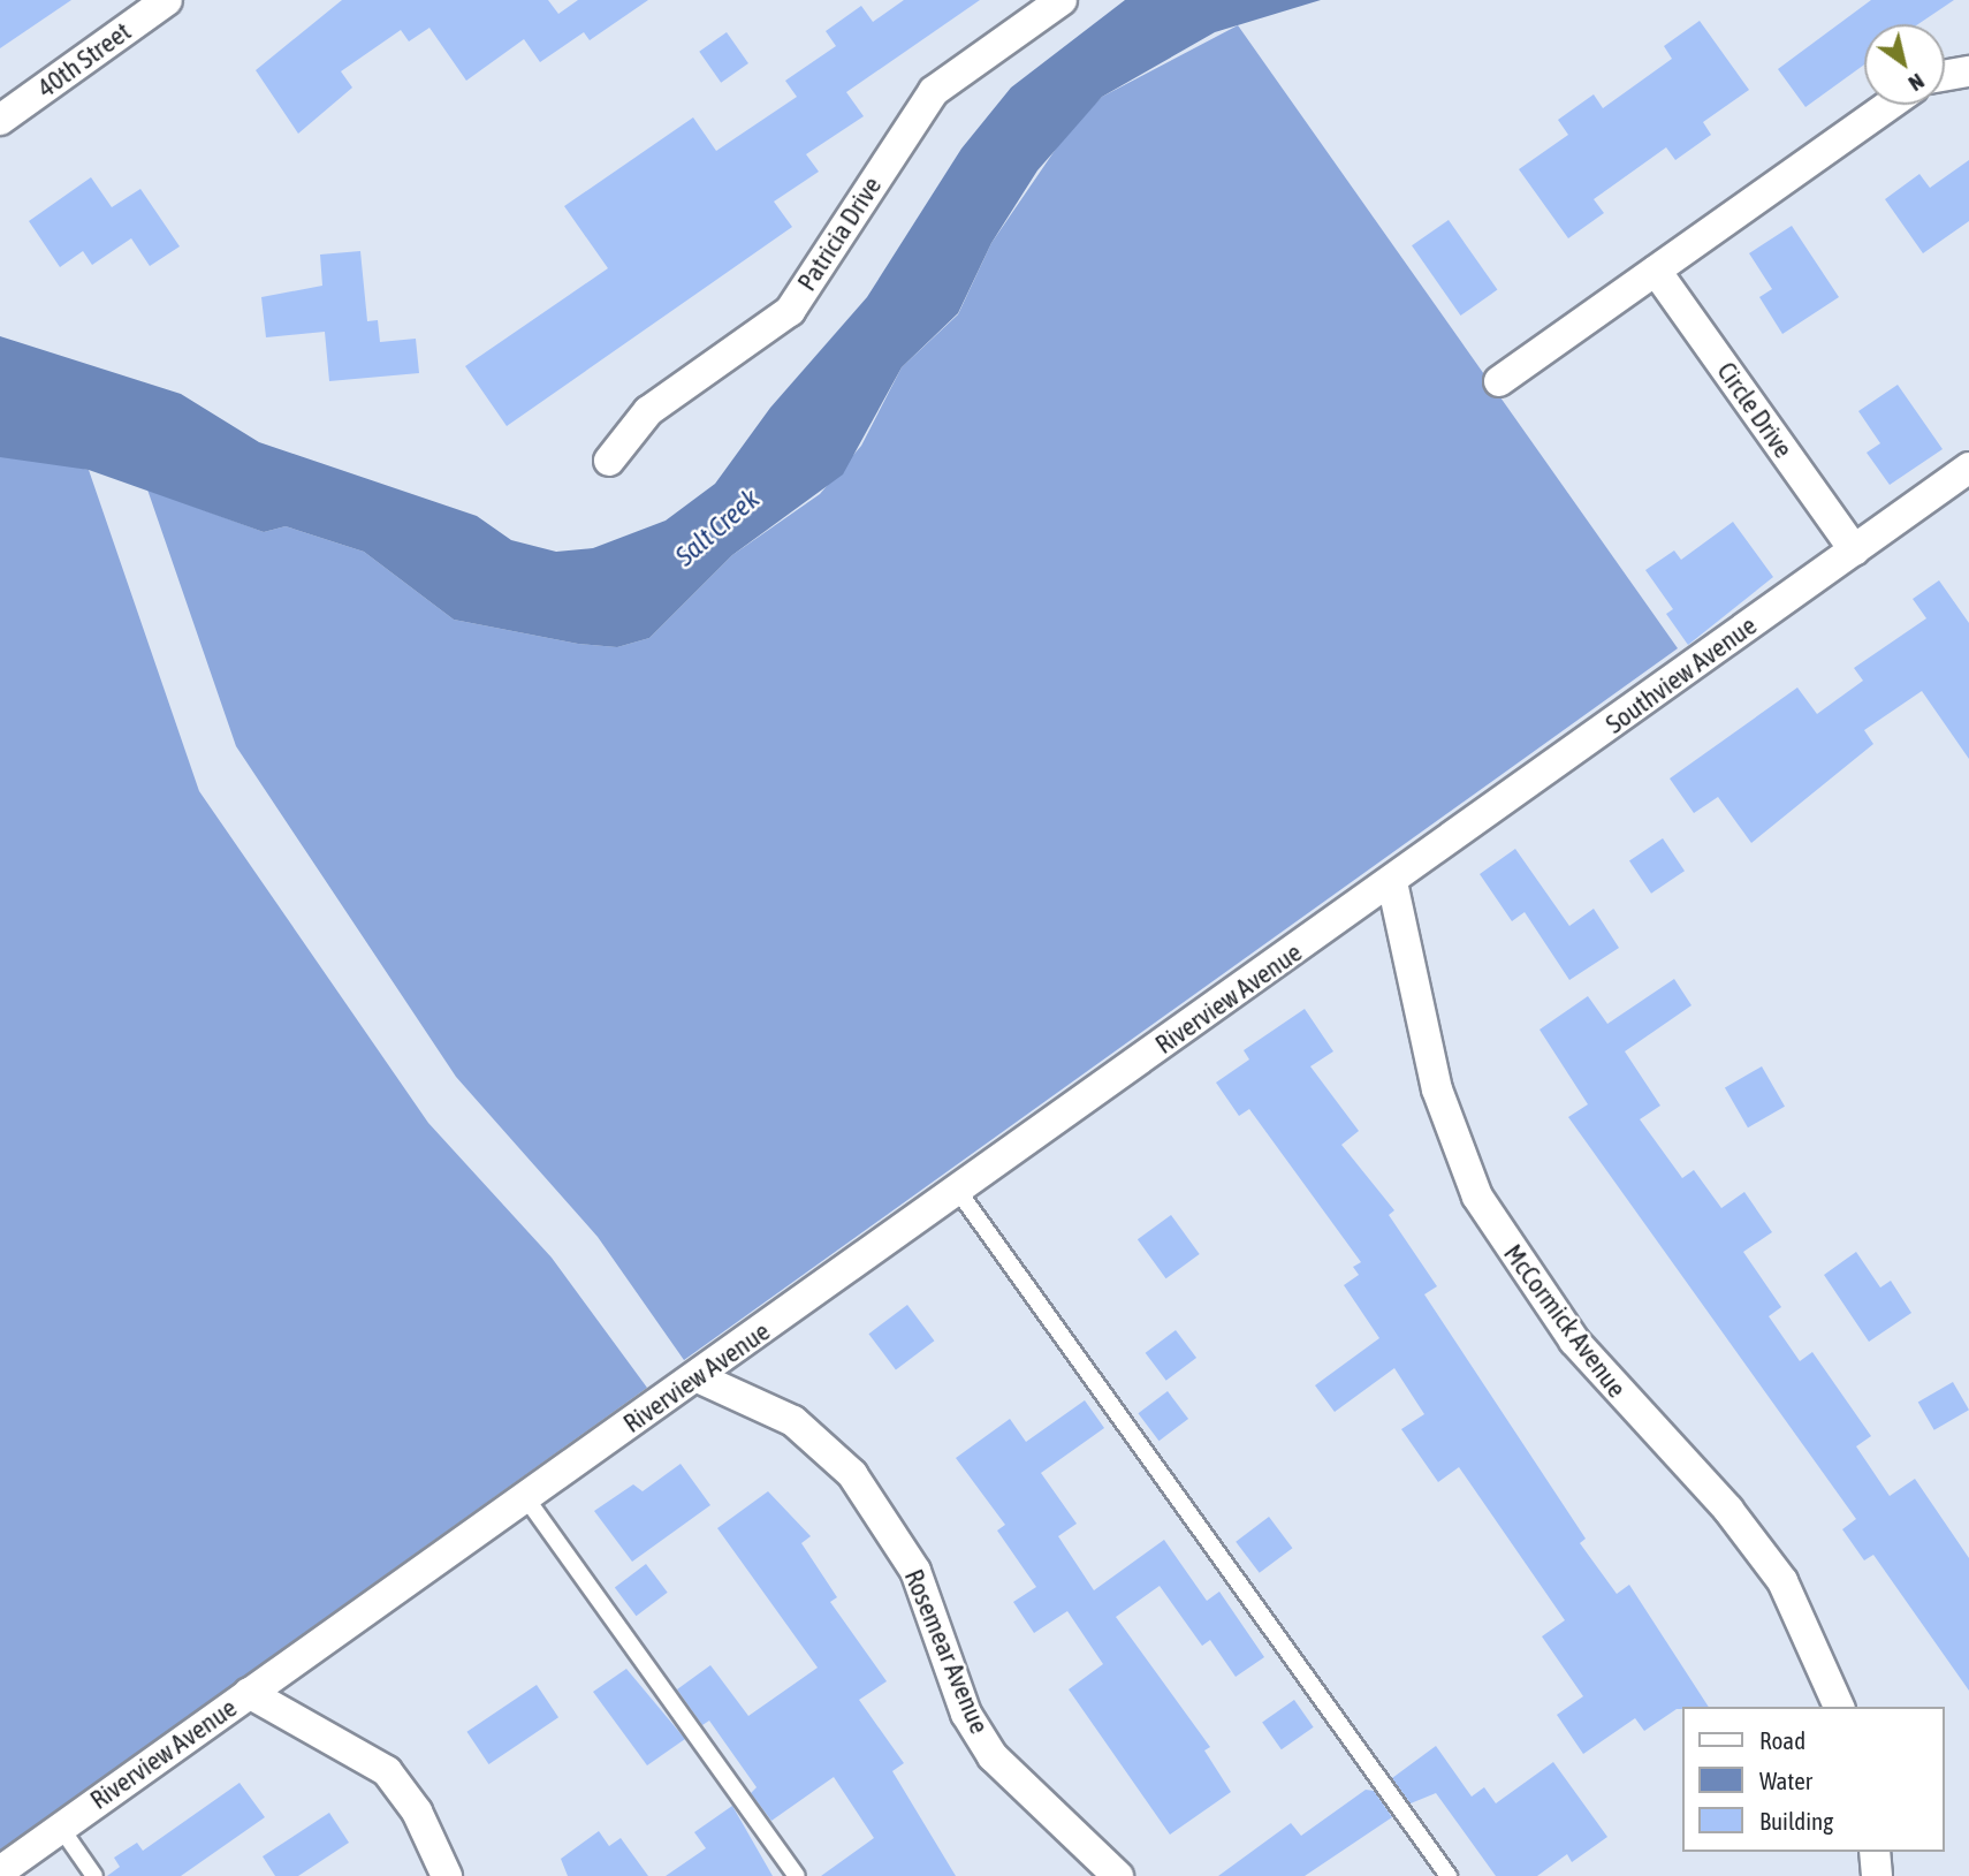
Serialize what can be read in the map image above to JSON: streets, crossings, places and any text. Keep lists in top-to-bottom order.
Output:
{
  "streets": {
    "street": [
      "40th Street",
      "Patricia Drive",
      "Circle Drive",
      "Southview Avenue",
      "Riverview Avenue",
      "McCormick Avenue",
      "Rosemear Avenue"
    ]
  },
  "crossings": [
    ["Circle Drive", "Southview Avenue"],
    ["Southview Avenue", "Riverview Avenue"],
    ["Southview Avenue", "McCormick Avenue"],
    ["Riverview Avenue", "McCormick Avenue"],
    ["Riverview Avenue", "Rosemear Avenue"]
  ],
  "water": ["Salt Creek"],
  "legend": ["Road", "Water", "Building"],
  "north": "bottom right"
}
